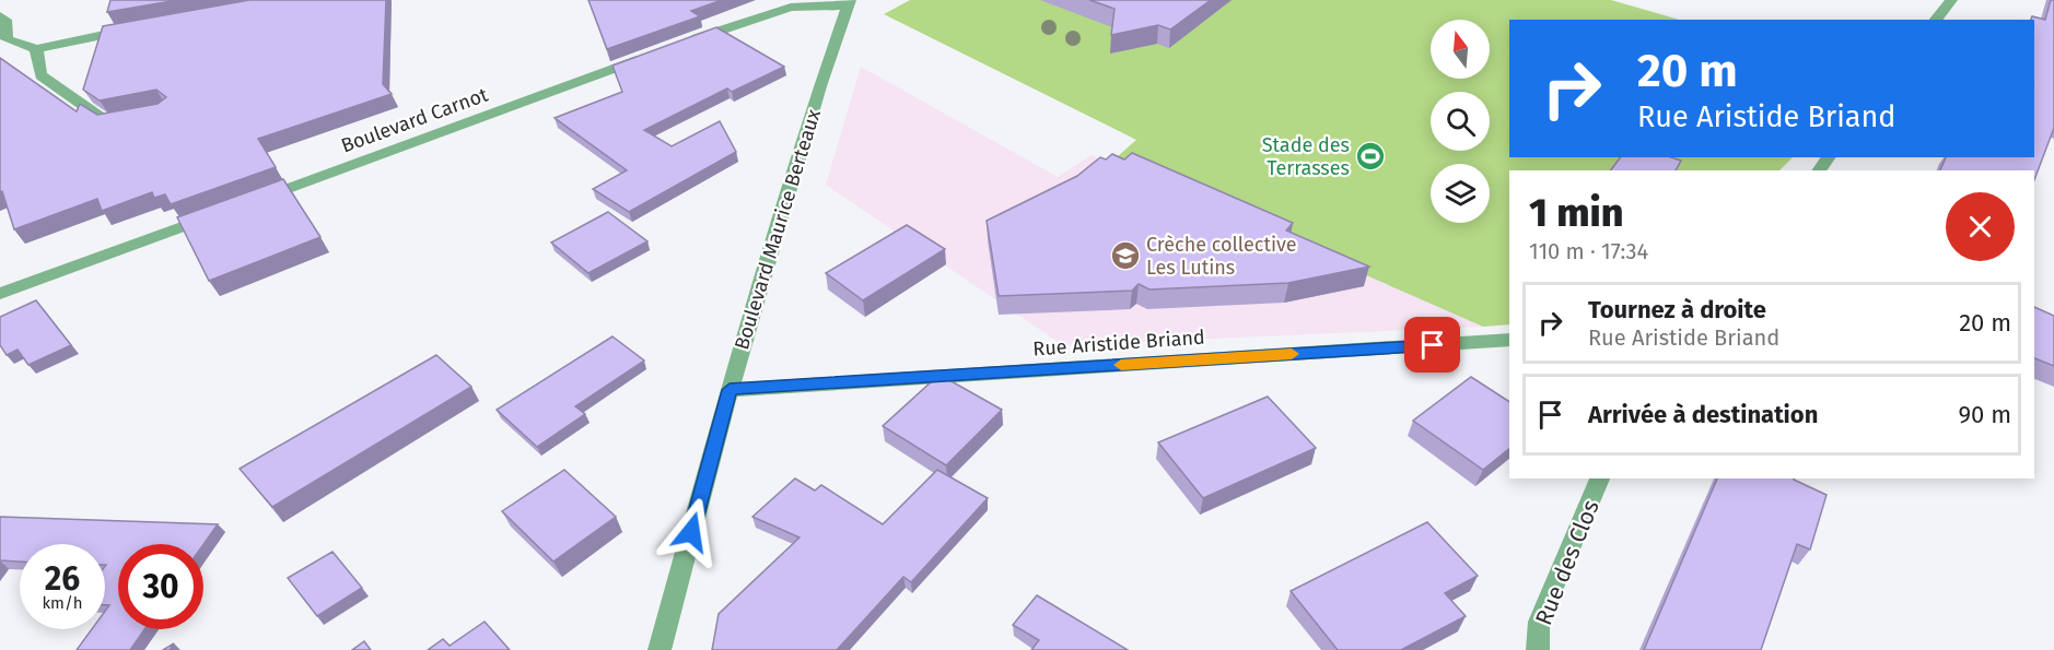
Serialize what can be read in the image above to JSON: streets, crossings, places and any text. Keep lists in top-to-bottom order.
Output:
{
  "streets": {
    "street": [
      "Boulevard Carnot",
      "Boulevard Maurice Berteaux",
      "Rue Aristide Briand",
      "Rue des Clos"
    ]
  },
  "crossings": [
    ["Boulevard Maurice Berteaux", "Rue Aristide Briand"]
  ],
  "places": {
    "sports": ["Stade des Terrasses"],
    "school or university": ["Crèche collective Les Lutins"]
  },
  "north": "top",
  "page": {
    "turn": ["20 m", "Rue Aristide Briand"],
    "heading": ["1 min", "110 m · 17:34"],
    "list": [
      {
        "name": "Tournez à droite",
        "note": "Rue Aristide Briand",
        "value": "20 m"
      },
      {
        "name": "Arrivée à destination",
        "value": "90 m"
      }
    ],
    "speed": "26 km/h",
    "limit": "30"
  }
}
